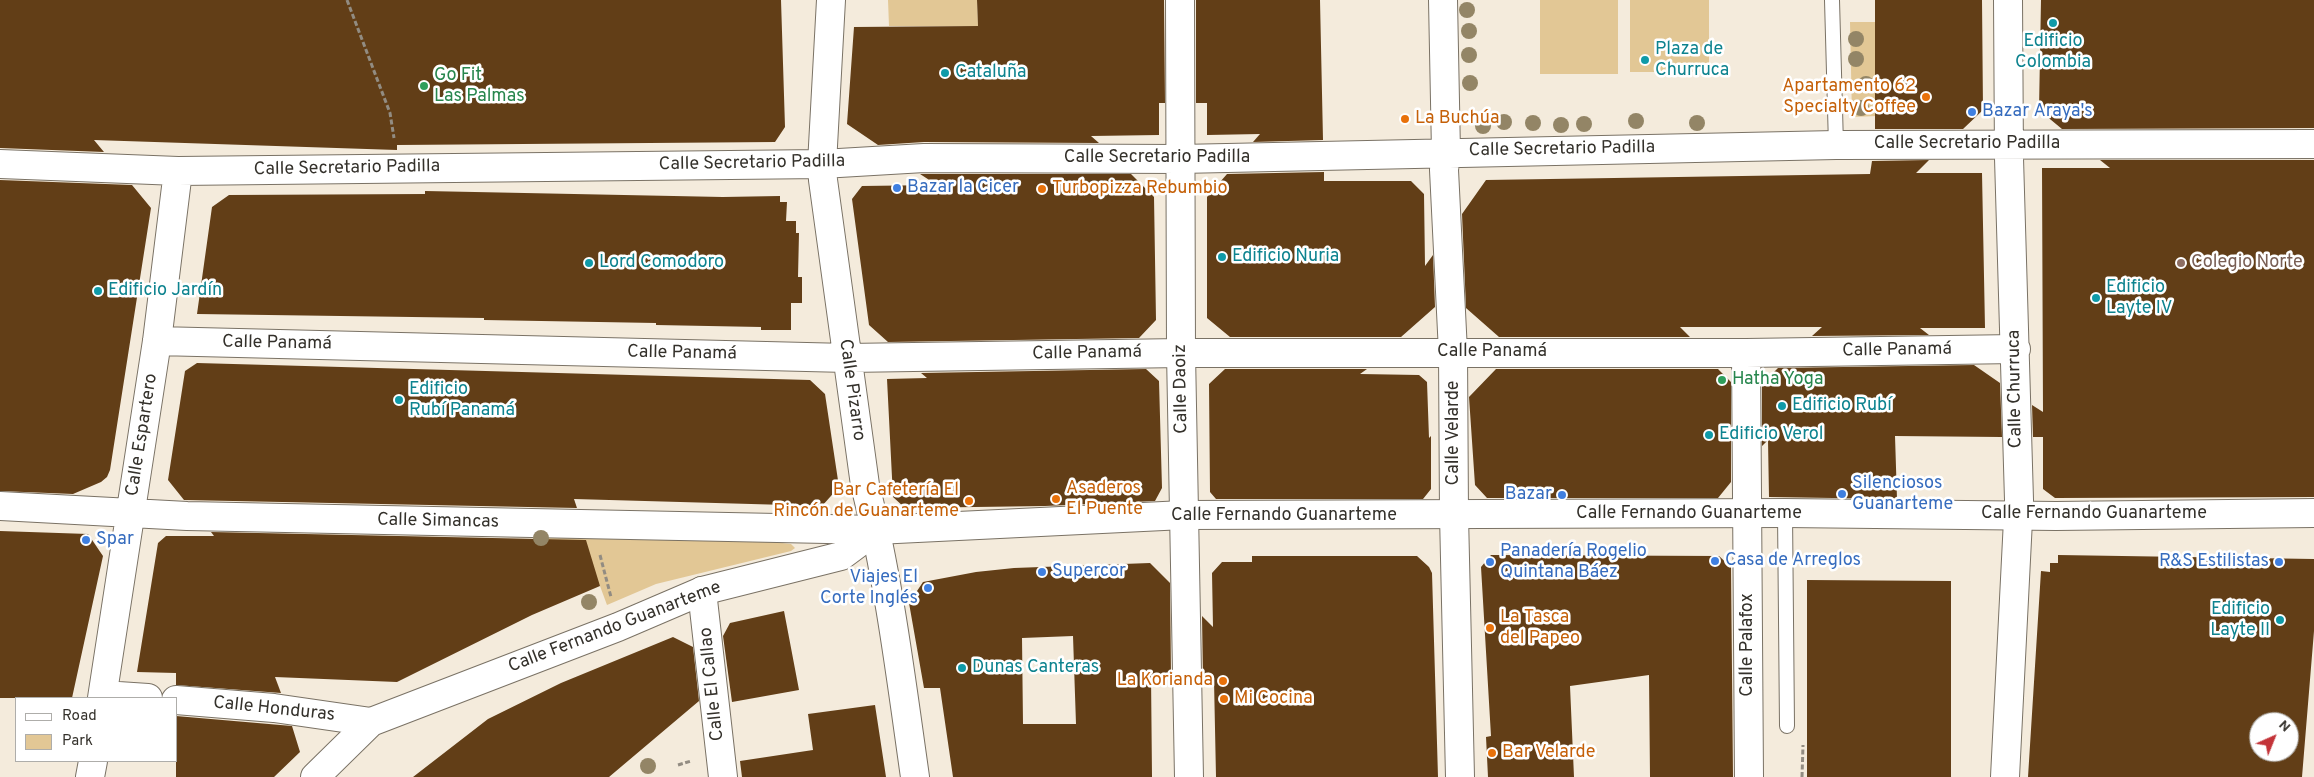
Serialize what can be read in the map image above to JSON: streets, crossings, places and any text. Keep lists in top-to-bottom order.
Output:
{
  "streets": {
    "street": [
      "Calle Secretario Padilla",
      "Calle Panamá",
      "Calle Daoiz",
      "Calle Churruca",
      "Calle Pizarro",
      "Calle Velarde",
      "Calle Espartero",
      "Calle Fernando Guanarteme",
      "Calle Simancas",
      "Calle Palafox",
      "Calle El Callao",
      "Calle Honduras"
    ]
  },
  "crossings": [
    ["Calle Secretario Padilla", "Calle Daoiz"],
    ["Calle Secretario Padilla", "Calle Churruca"],
    ["Calle Secretario Padilla", "Calle Pizarro"],
    ["Calle Secretario Padilla", "Calle Velarde"],
    ["Calle Secretario Padilla", "Calle Espartero"],
    ["Calle Panamá", "Calle Daoiz"],
    ["Calle Panamá", "Calle Churruca"],
    ["Calle Panamá", "Calle Pizarro"],
    ["Calle Panamá", "Calle Velarde"],
    ["Calle Panamá", "Calle Espartero"],
    ["Calle Panamá", "Calle Palafox"],
    ["Calle Daoiz", "Calle Fernando Guanarteme"],
    ["Calle Churruca", "Calle Fernando Guanarteme"],
    ["Calle Pizarro", "Calle Fernando Guanarteme"],
    ["Calle Pizarro", "Calle Simancas"],
    ["Calle Velarde", "Calle Fernando Guanarteme"],
    ["Calle Espartero", "Calle Simancas"],
    ["Calle Fernando Guanarteme", "Calle Simancas"],
    ["Calle Fernando Guanarteme", "Calle Palafox"],
    ["Calle Fernando Guanarteme", "Calle El Callao"],
    ["Calle Fernando Guanarteme", "Calle Honduras"]
  ],
  "places": [
    "Edificio Colombia",
    "Plaza de Churruca",
    "Cataluña",
    "Go Fit Las Palmas",
    "Apartamento 62 Specialty Coffee",
    "Bazar Araya's",
    "La Buchúa",
    "Bazar la Cicer",
    "Turbopizza Rebumbio",
    "Edificio Nuria",
    "Lord Comodoro",
    "Colegio Norte",
    "Edificio Jardín",
    "Edificio Layte IV",
    "Hatha Yoga",
    "Edificio Rubí Panamá",
    "Edificio Rubí",
    "Edificio Verol",
    "Silenciosos Guanarteme",
    "Bazar",
    "Asaderos El Puente",
    "Bar Cafetería El Rincón de Guanarteme",
    "Spar",
    "Casa de Arreglos",
    "Panadería Rogelio Quintana Báez",
    "R&S Estilistas",
    "Supercor",
    "Viajes El Corte Inglés",
    "Edificio Layte II",
    "La Tasca del Papeo",
    "Dunas Canteras",
    "La Korianda",
    "Mi Cocina",
    "Bar Velarde"
  ],
  "legend": ["Road", "Park"],
  "north": "top right"
}
